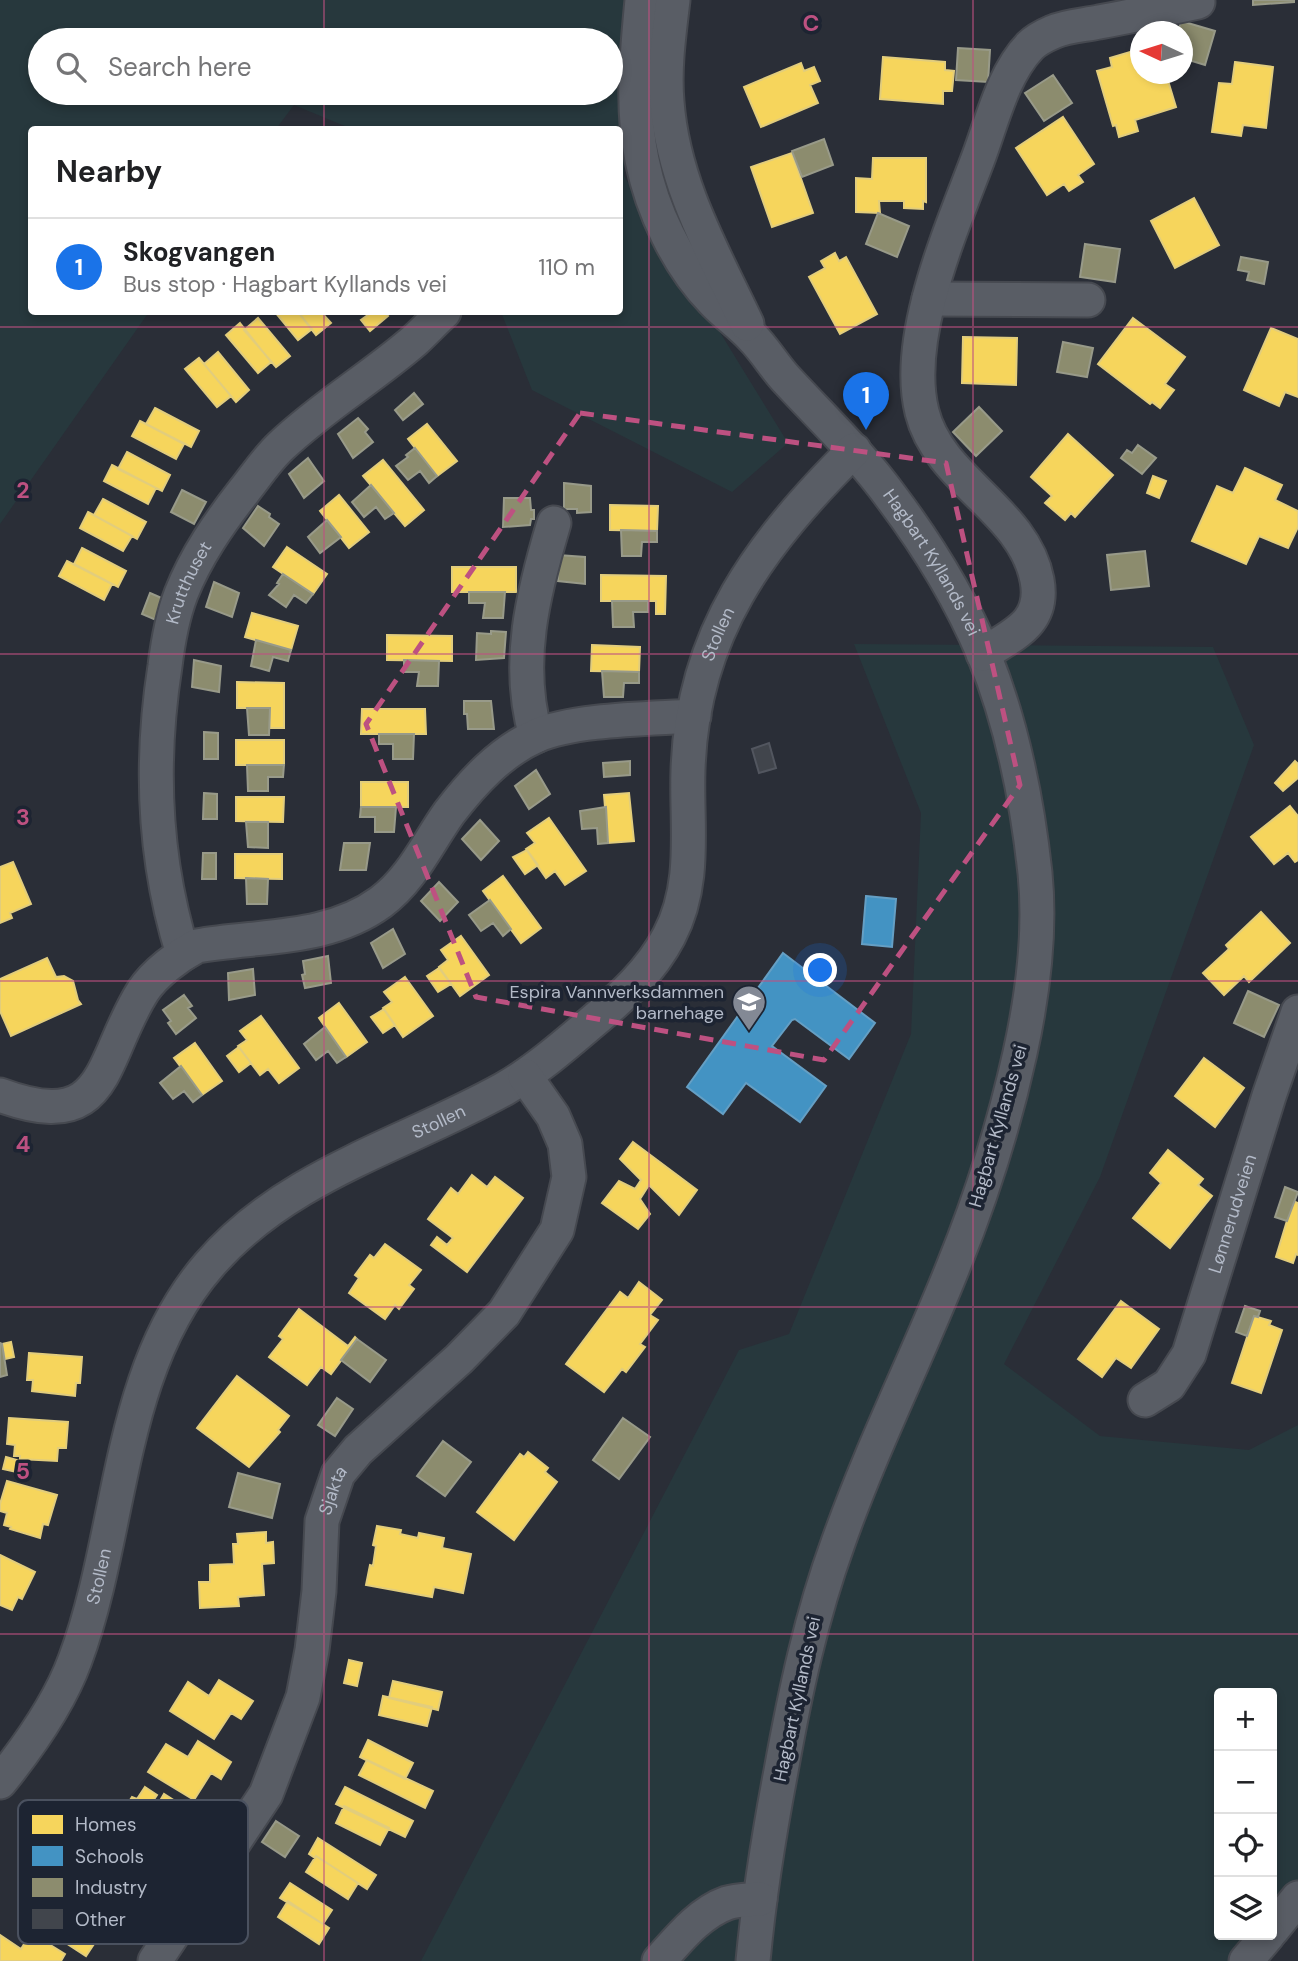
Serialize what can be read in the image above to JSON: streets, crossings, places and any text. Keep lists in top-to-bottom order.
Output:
{
  "streets": {
    "street": [
      "Hagbart Kyllands vei",
      "Krutthuset",
      "Stollen",
      "Lønnerudveien",
      "Sjakta"
    ]
  },
  "crossings": [
    ["Hagbart Kyllands vei", "Stollen"],
    ["Stollen", "Sjakta"]
  ],
  "places": {
    "school or university": ["Espira Vannverksdammen barnehage"]
  },
  "legend": [
    "Homes",
    "Schools",
    "Industry",
    "Other"
  ],
  "north": "left",
  "page": {
    "search": "Search here",
    "heading": "Nearby",
    "list": [
      {
        "mark": "1",
        "name": "Skogvangen",
        "note": "Bus stop · Hagbart Kyllands vei",
        "value": "110 m"
      }
    ],
    "pins": "1",
    "map_buttons": ["+", "−"]
  },
  "grid": {
    "columns": ["C"],
    "rows": [
      "2",
      "3",
      "4",
      "5"
    ]
  }
}
